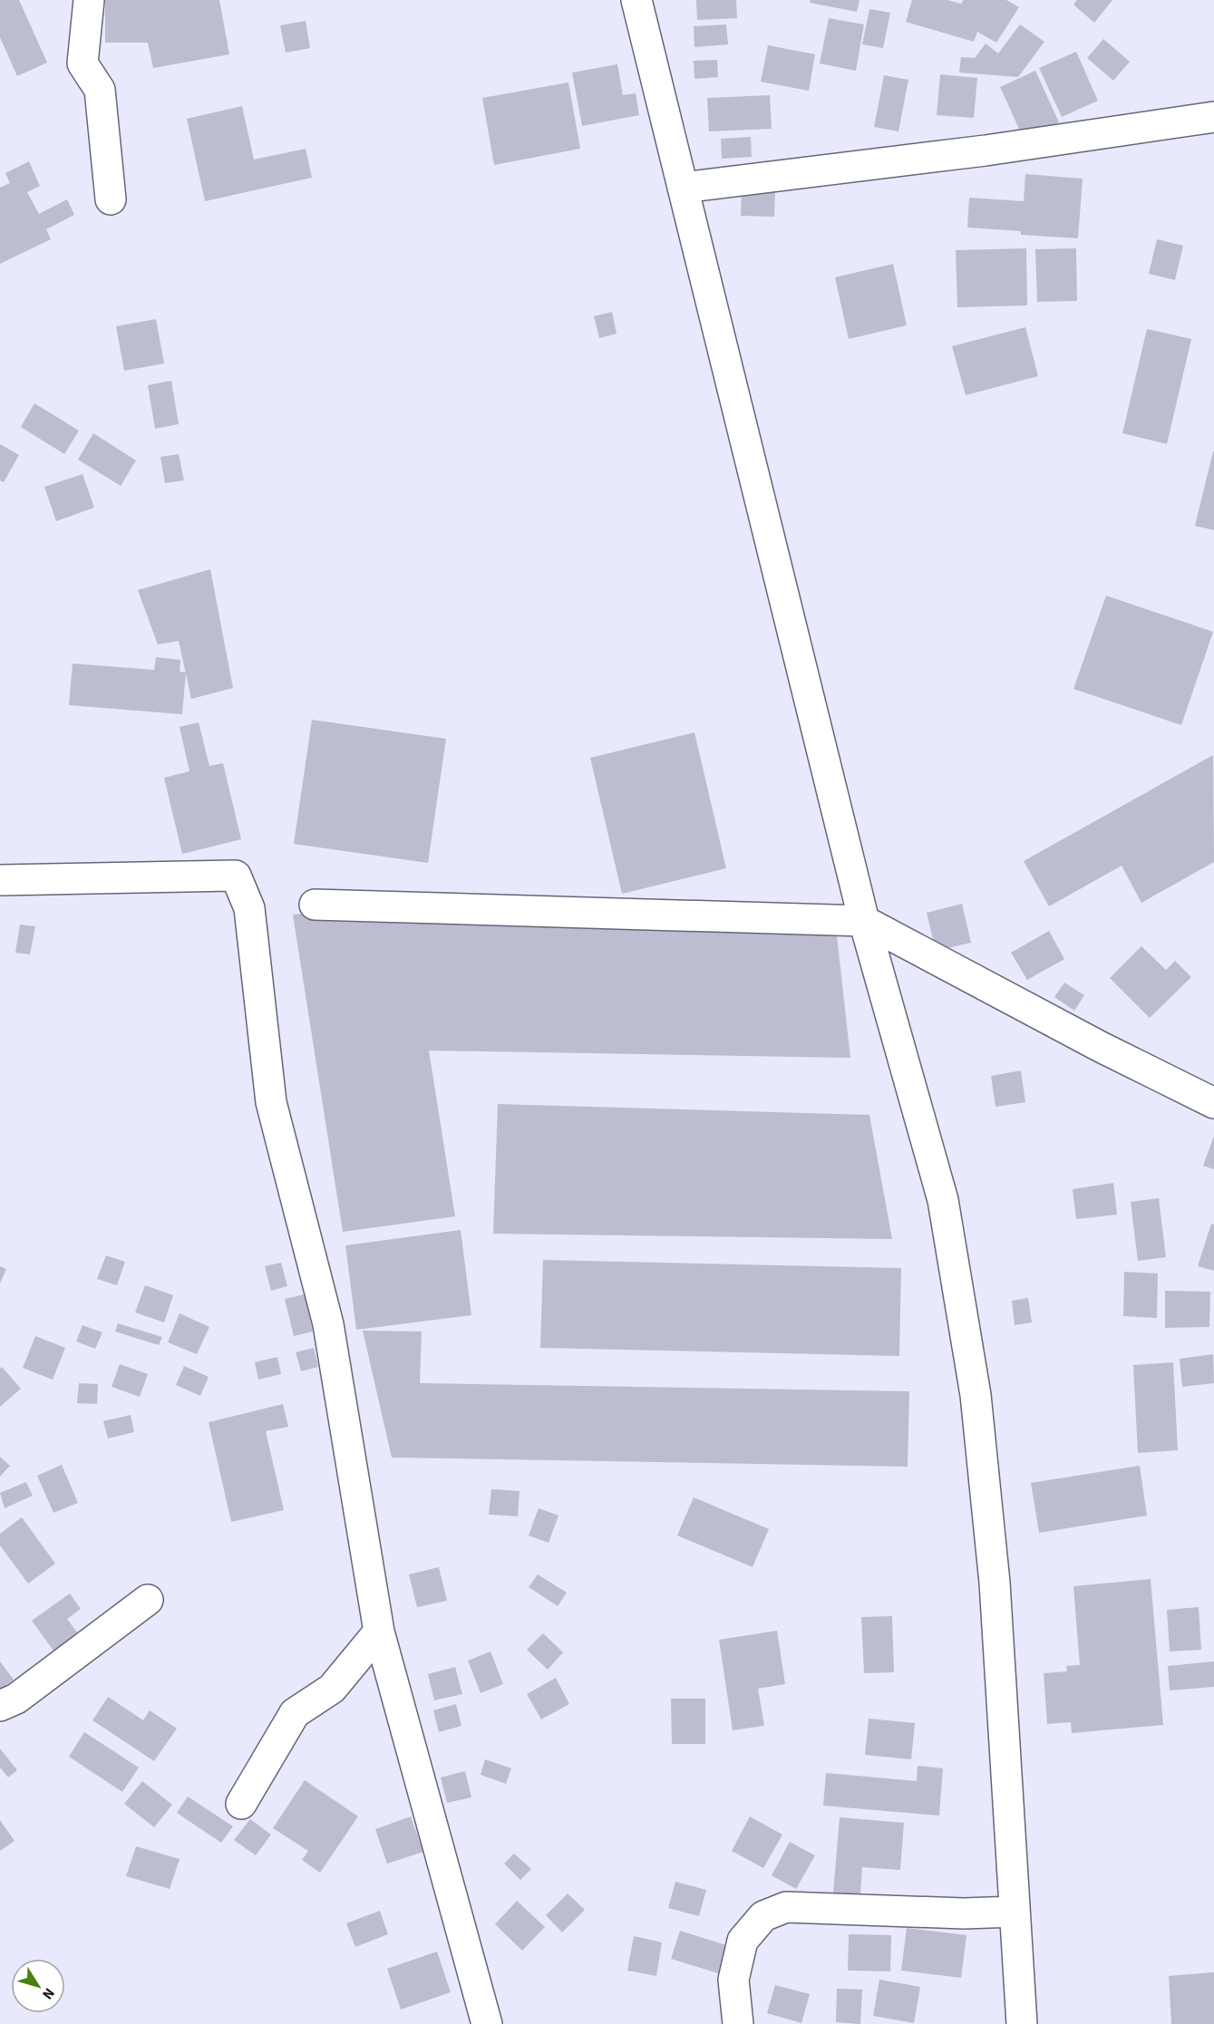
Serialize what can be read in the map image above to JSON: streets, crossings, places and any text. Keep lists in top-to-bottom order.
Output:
{
  "north": "bottom right"
}
